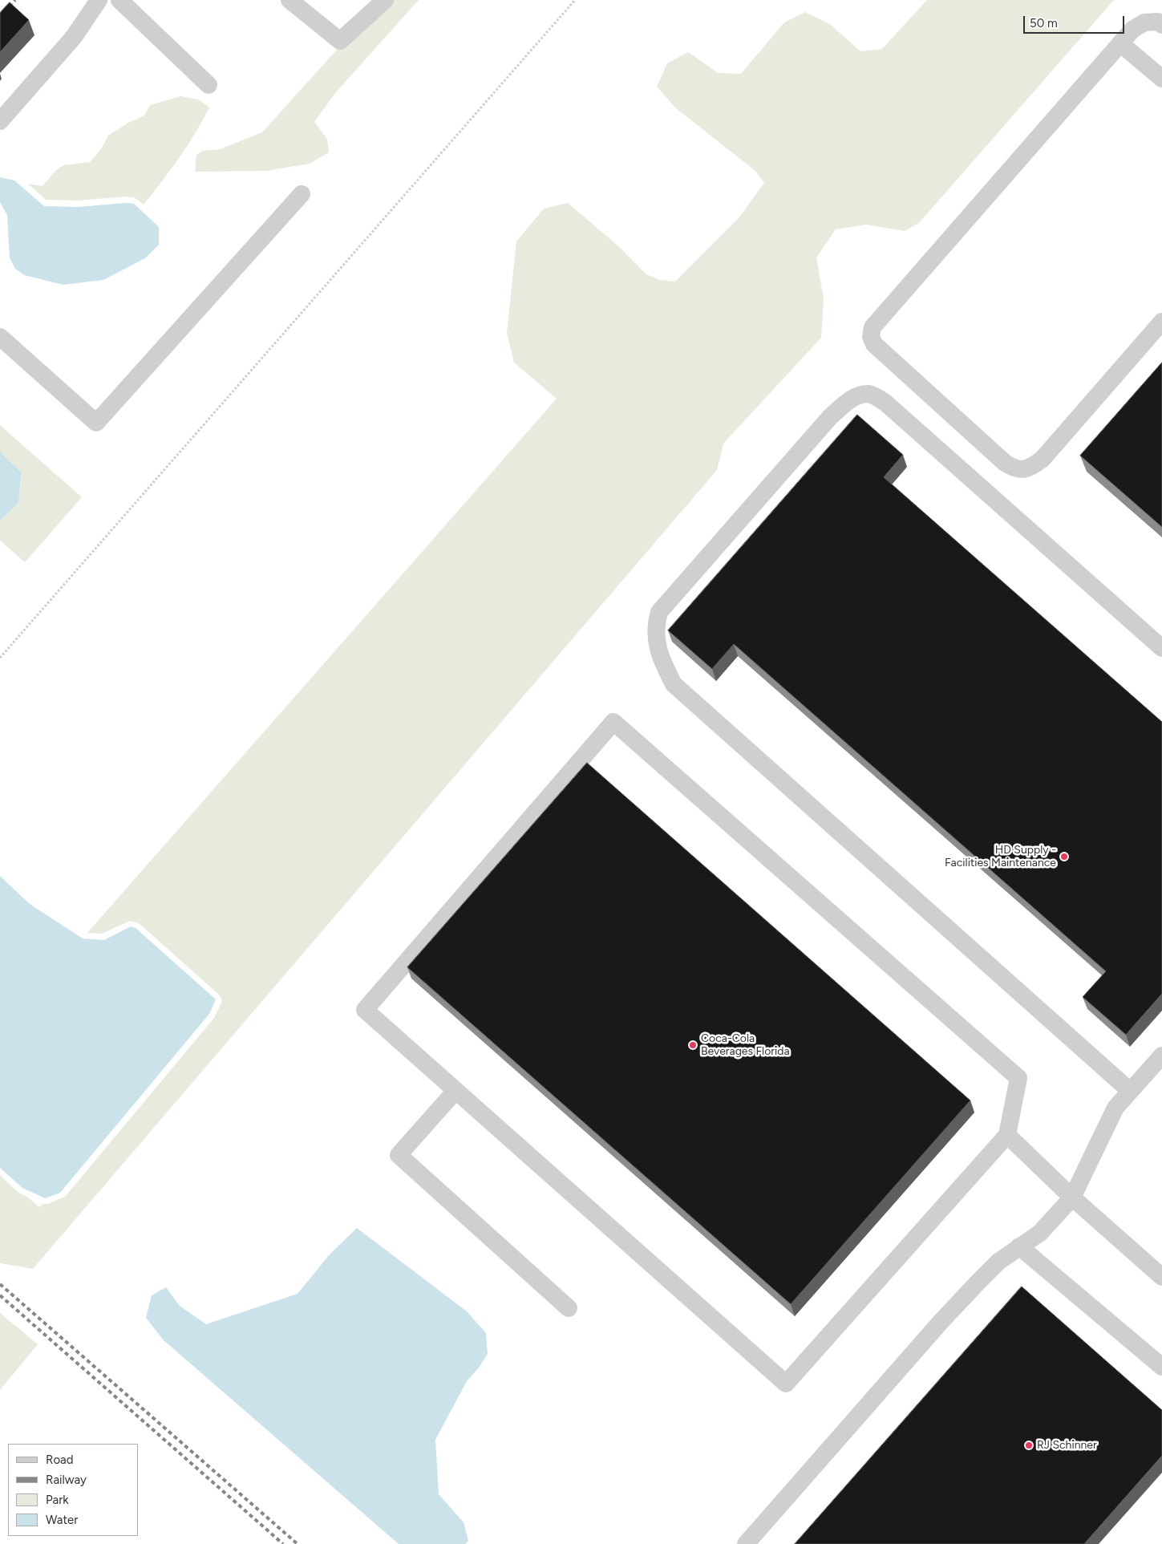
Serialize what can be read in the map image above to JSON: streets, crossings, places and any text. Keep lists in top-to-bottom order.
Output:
{
  "places": ["HD Supply - Facilities Maintenance", "Coca-Cola Beverages Florida", "RJ Schinner"],
  "legend": [
    "Road",
    "Railway",
    "Park",
    "Water"
  ],
  "scale_bar": "50 m"
}
